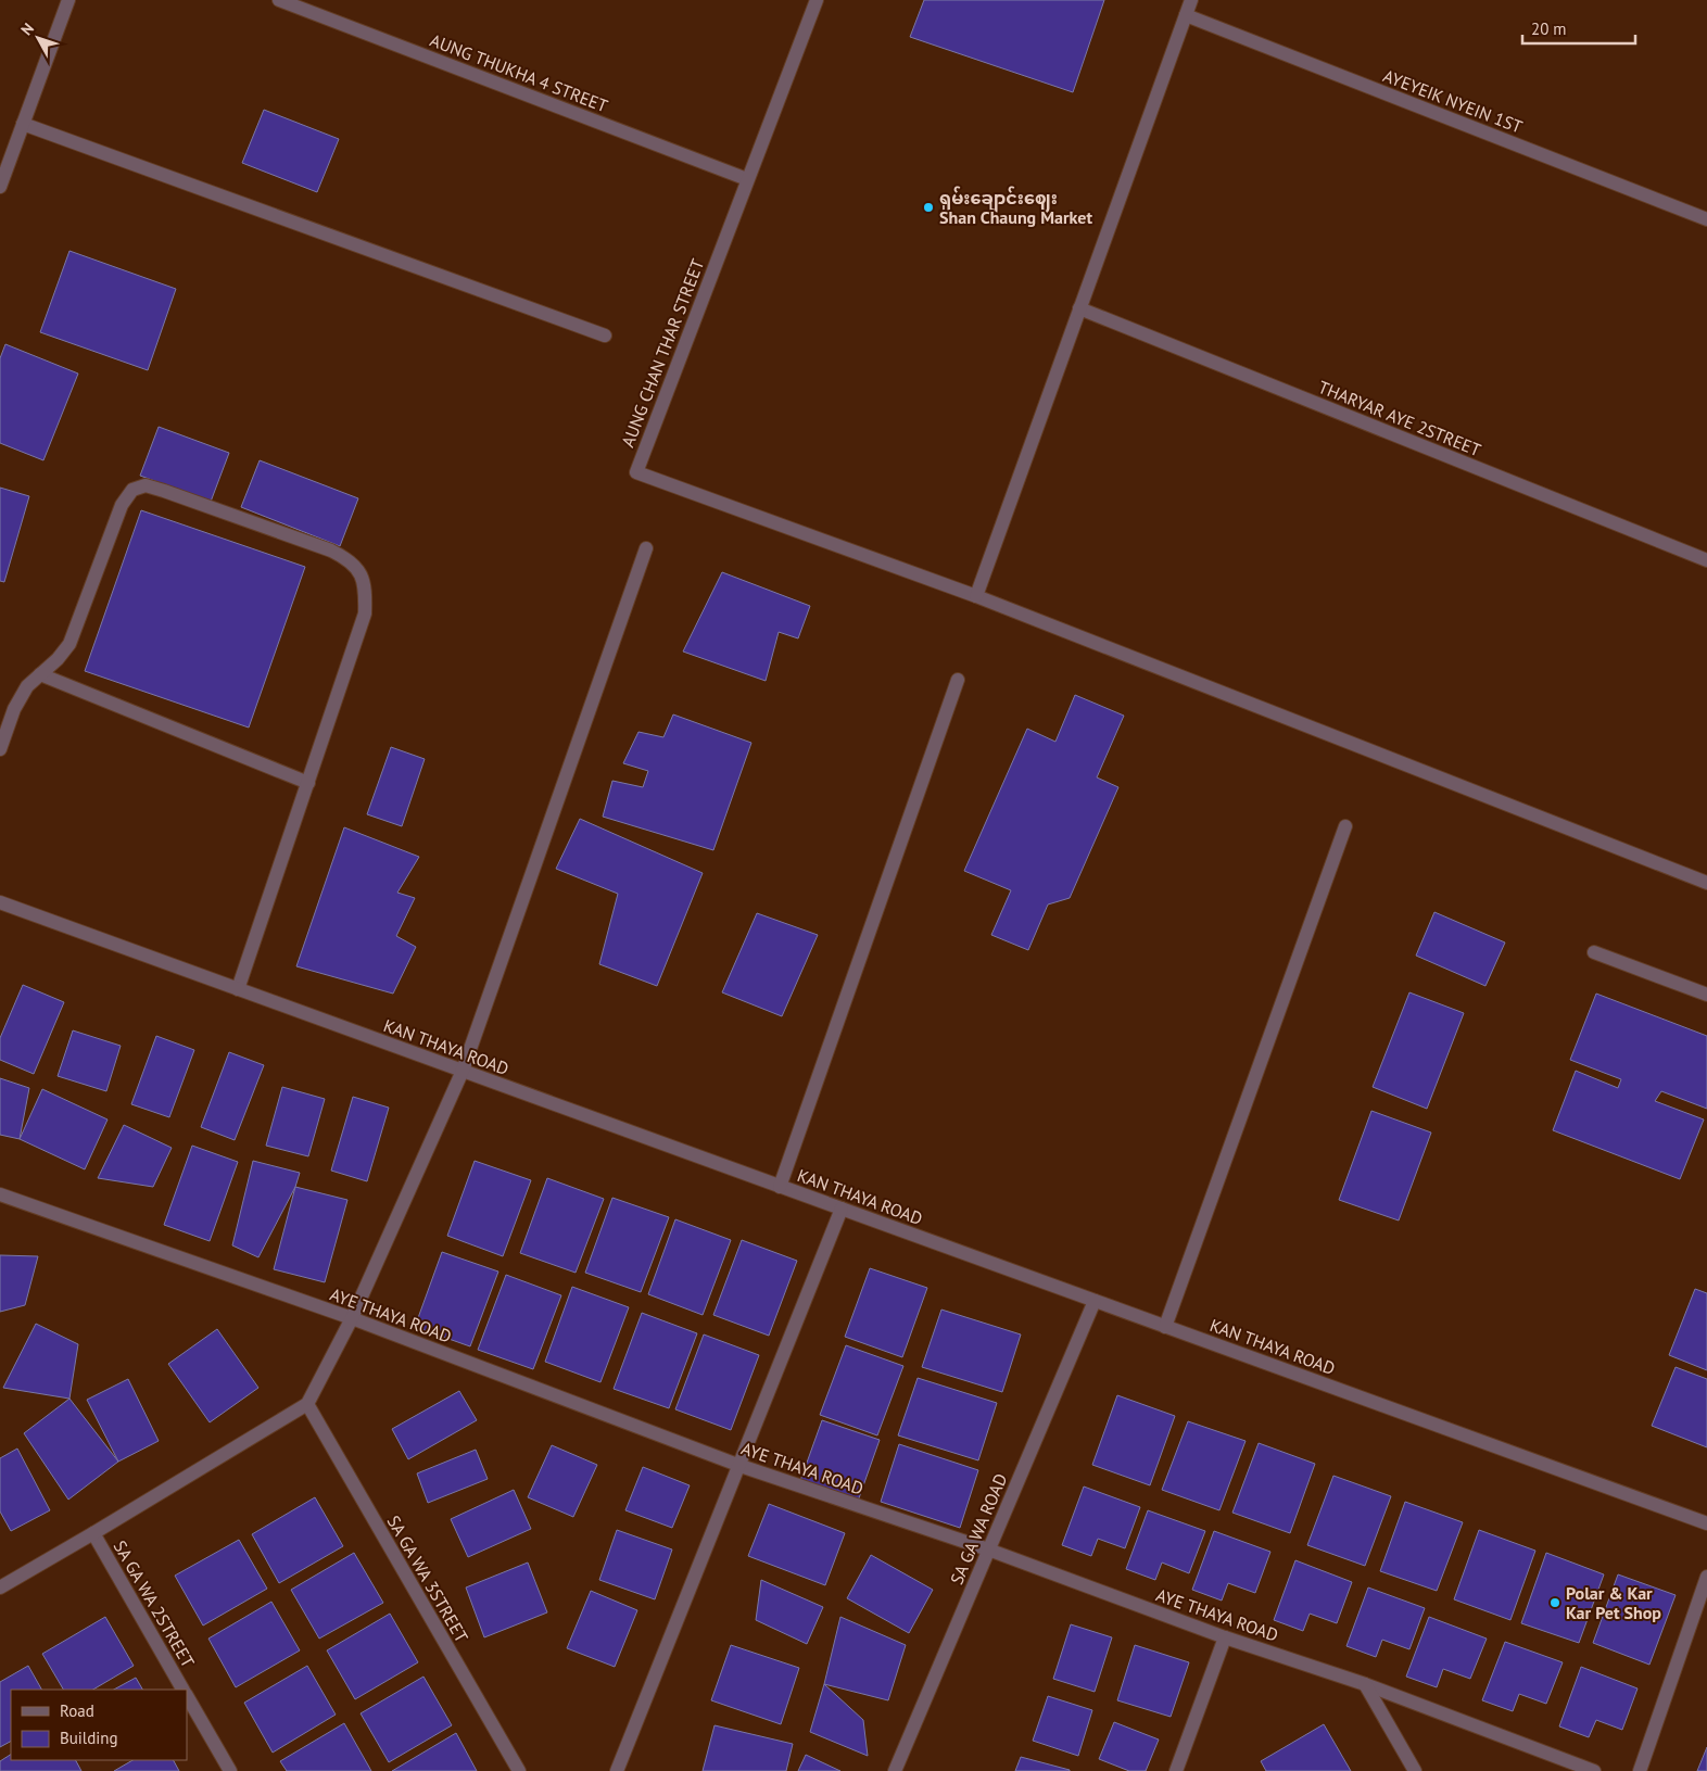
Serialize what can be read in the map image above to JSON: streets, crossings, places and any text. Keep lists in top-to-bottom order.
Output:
{
  "streets": {
    "street": [
      "AUNG THUKHA 4 STREET",
      "AYEYEIK NYEIN 1ST",
      "AUNG CHAN THAR STREET",
      "THARYAR AYE 2STREET",
      "KAN THAYA ROAD",
      "AYE THAYA ROAD",
      "SA GA WA ROAD",
      "SA GA WA 3STREET",
      "SA GA WA 2STREET"
    ]
  },
  "crossings": [
    ["AUNG THUKHA 4 STREET", "AUNG CHAN THAR STREET"],
    ["KAN THAYA ROAD", "SA GA WA ROAD"],
    ["AYE THAYA ROAD", "SA GA WA ROAD"]
  ],
  "places": ["ရှမ်းချောင်းဈေး Shan Chaung Market", "Polar & Kar Kar Pet Shop"],
  "legend": ["Road", "Building"],
  "scale_bar": "20 m",
  "north": "top left"
}
